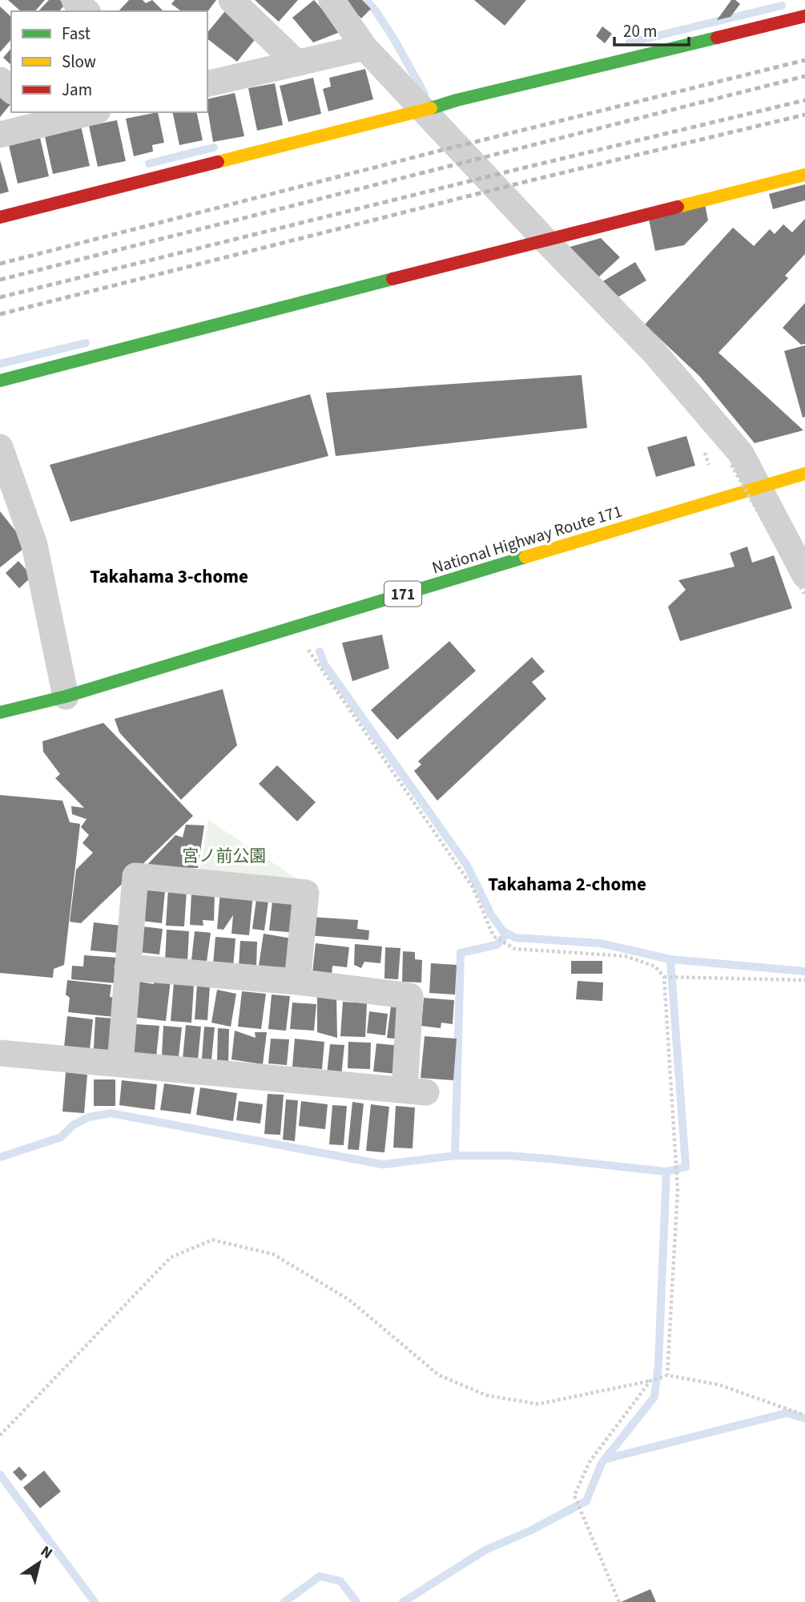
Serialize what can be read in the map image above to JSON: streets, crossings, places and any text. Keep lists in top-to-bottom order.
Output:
{
  "streets": {
    "main road": ["National Highway Route 171", "171"]
  },
  "districts": ["Takahama 3-chome", "Takahama 2-chome"],
  "parks": ["宮ノ前公園"],
  "legend": ["Fast", "Slow", "Jam"],
  "scale_bar": "20 m",
  "north": "top right"
}
